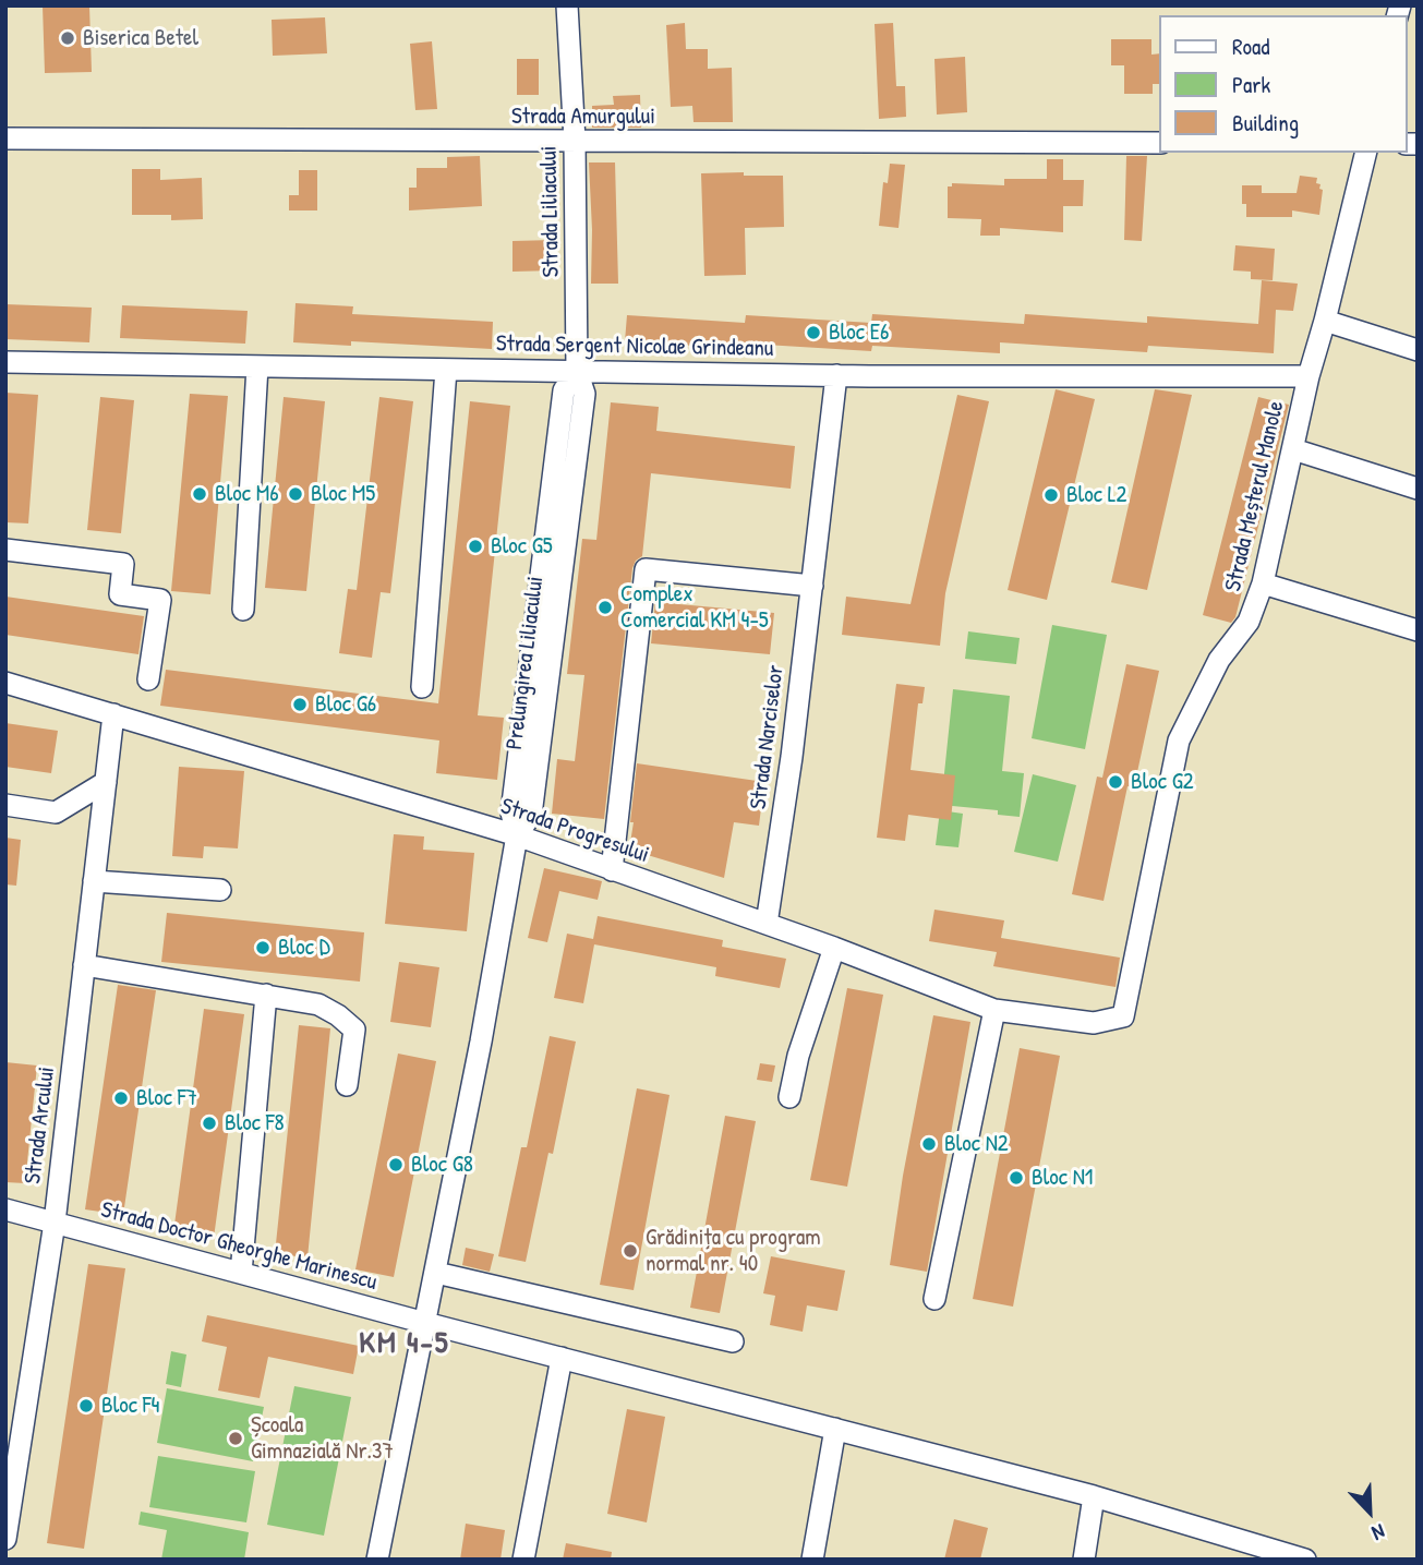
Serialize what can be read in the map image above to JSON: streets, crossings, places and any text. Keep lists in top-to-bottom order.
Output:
{
  "streets": {
    "street": [
      "Strada Amurgului",
      "Strada Liliacului",
      "Strada Sergent Nicolae Grindeanu",
      "Strada Meșterul Manole",
      "Prelungirea Liliacului",
      "Strada Narciselor",
      "Strada Progresului",
      "Strada Arcului",
      "Strada Doctor Gheorghe Marinescu"
    ]
  },
  "crossings": [
    ["Strada Amurgului", "Strada Liliacului"],
    ["Strada Liliacului", "Strada Sergent Nicolae Grindeanu"],
    ["Strada Liliacului", "Prelungirea Liliacului"],
    ["Strada Sergent Nicolae Grindeanu", "Strada Meșterul Manole"],
    ["Strada Sergent Nicolae Grindeanu", "Prelungirea Liliacului"],
    ["Strada Sergent Nicolae Grindeanu", "Strada Narciselor"],
    ["Strada Meșterul Manole", "Strada Progresului"],
    ["Prelungirea Liliacului", "Strada Progresului"],
    ["Prelungirea Liliacului", "Strada Doctor Gheorghe Marinescu"],
    ["Strada Narciselor", "Strada Progresului"],
    ["Strada Progresului", "Strada Arcului"],
    ["Strada Arcului", "Strada Doctor Gheorghe Marinescu"]
  ],
  "districts": ["KM 4-5"],
  "places": [
    "Biserica Betel",
    "Bloc E6",
    "Bloc M6",
    "Bloc M5",
    "Bloc L2",
    "Bloc G5",
    "Complex Comercial KM 4-5",
    "Bloc G6",
    "Bloc G2",
    "Bloc D",
    "Bloc F7",
    "Bloc F8",
    "Bloc N2",
    "Bloc G8",
    "Bloc N1",
    "Grădinița cu program normal nr. 40",
    "Bloc F4",
    "Școala Gimnazială Nr.37"
  ],
  "legend": ["Road", "Park", "Building"],
  "north": "bottom right"
}
